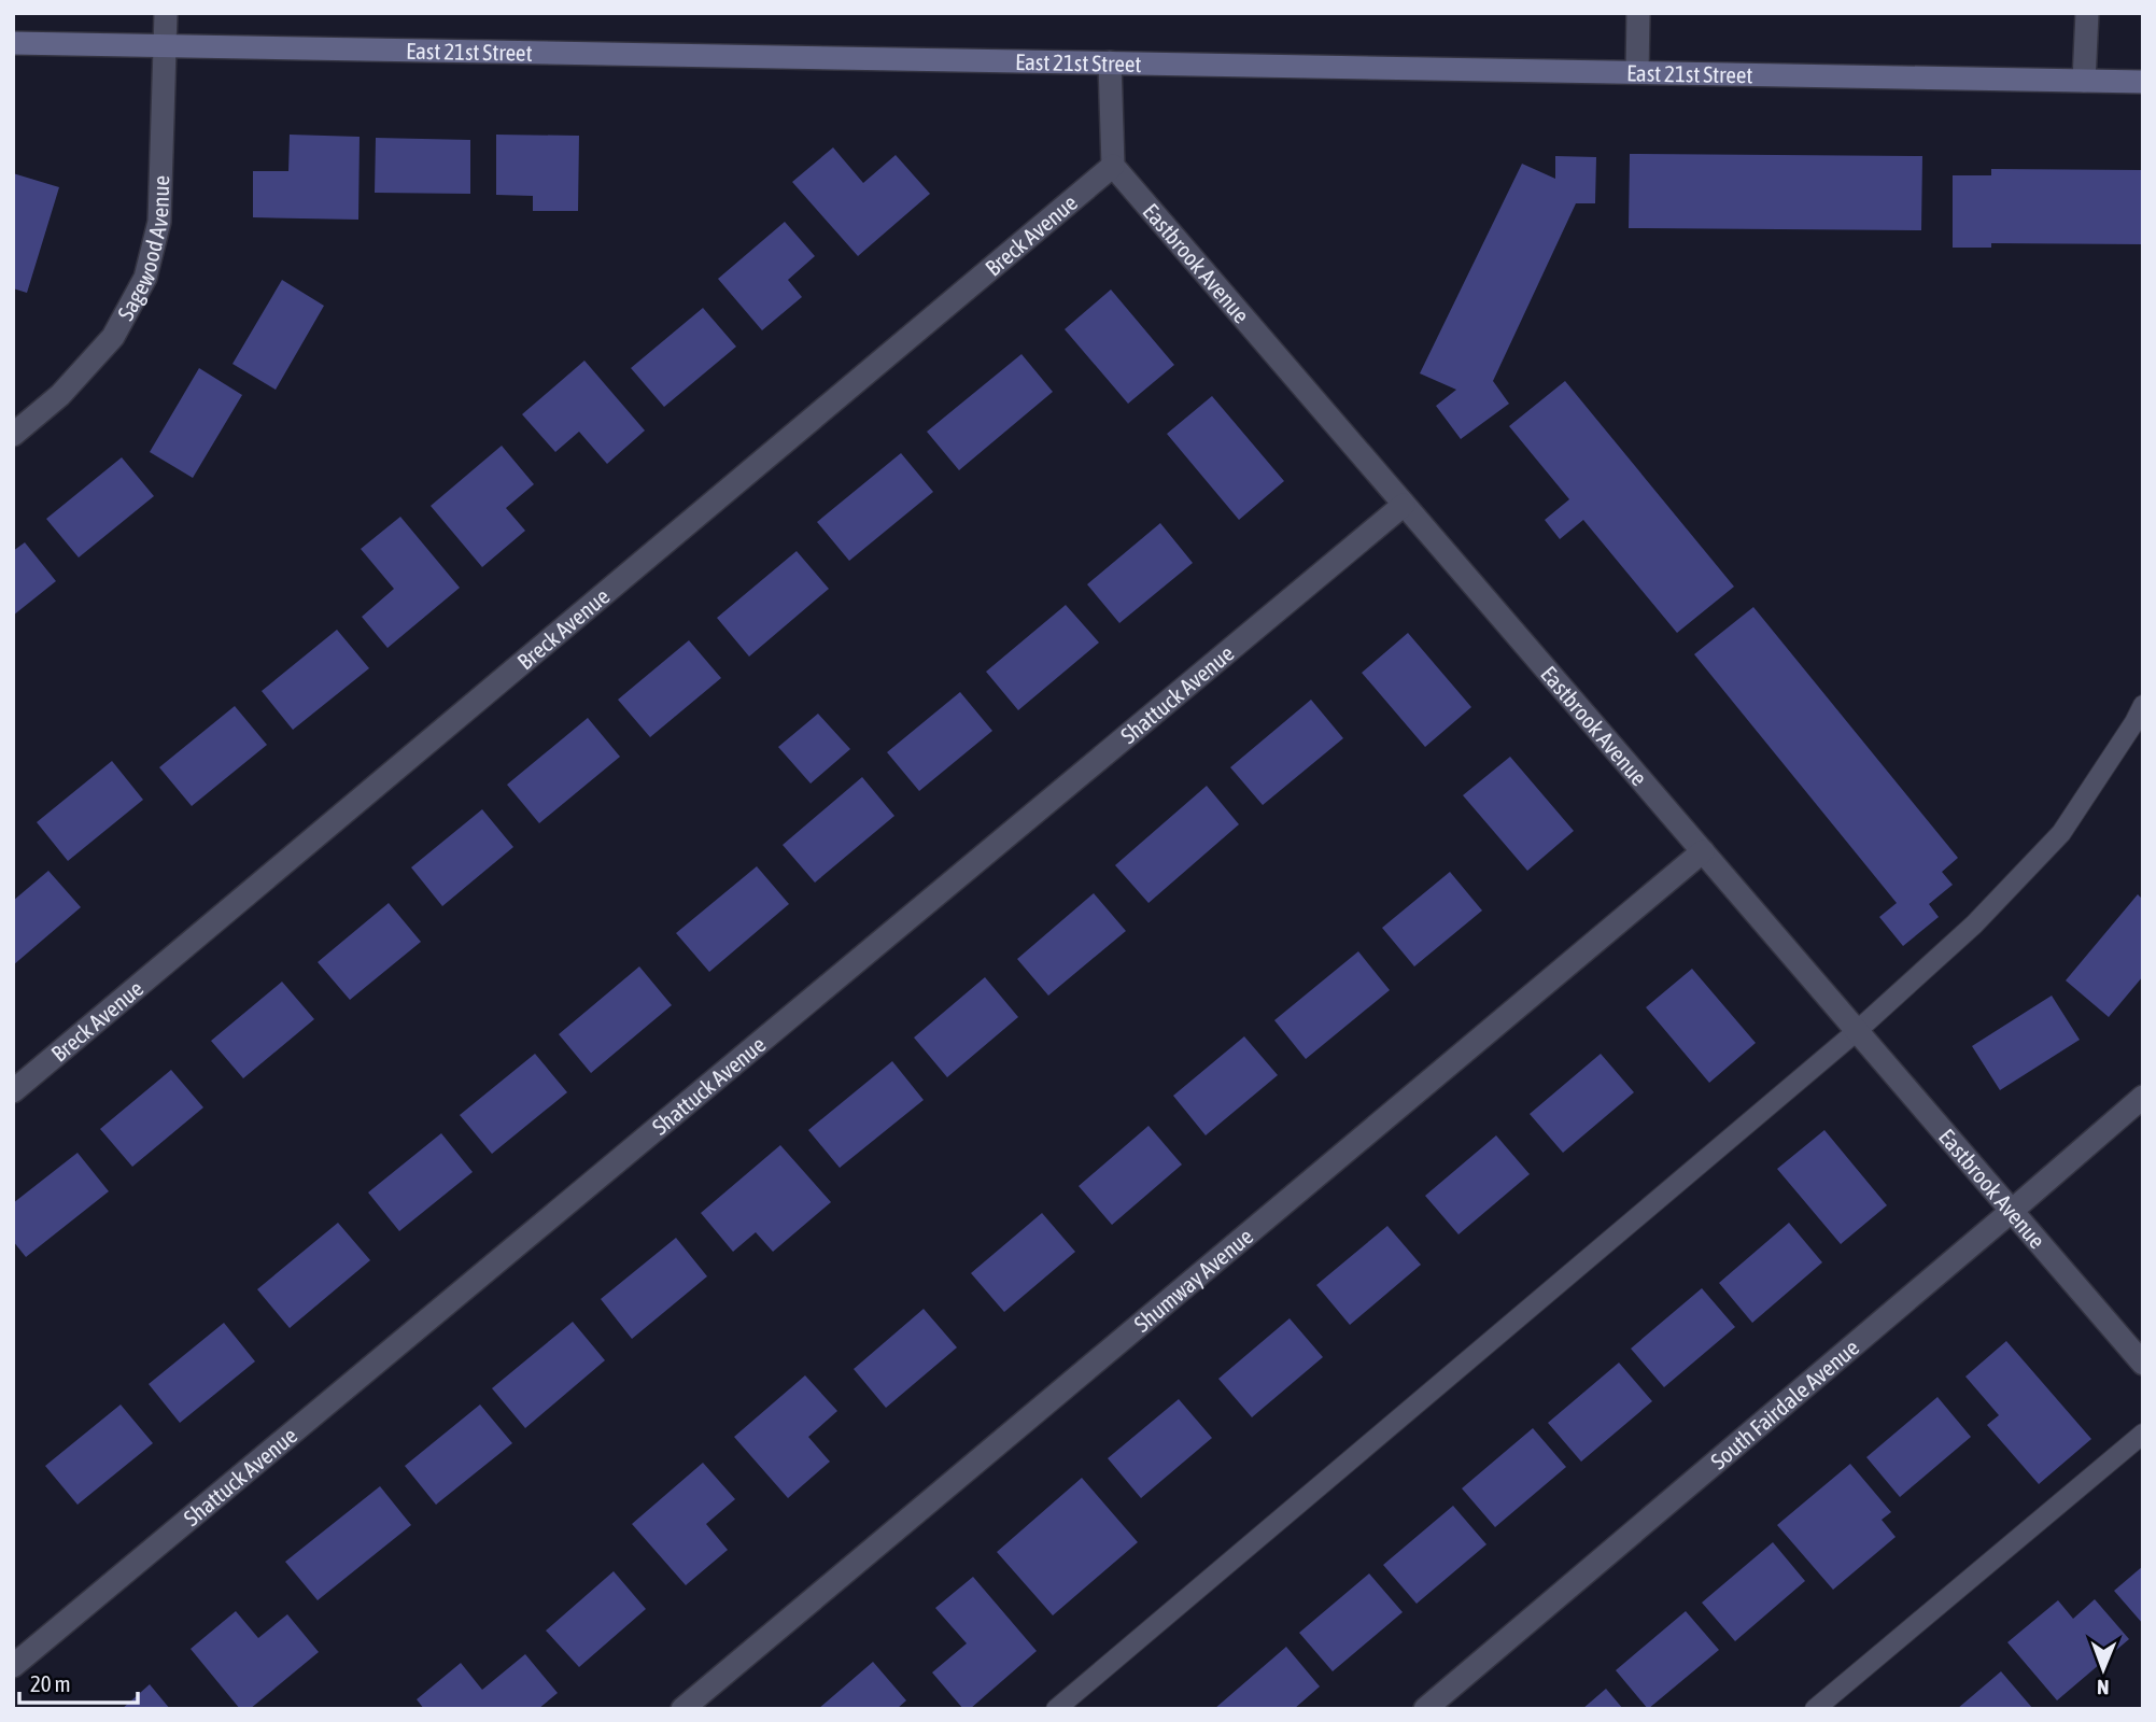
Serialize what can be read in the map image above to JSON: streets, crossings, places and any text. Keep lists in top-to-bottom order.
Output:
{
  "streets": {
    "street": [
      "East 21st Street",
      "Breck Avenue",
      "Sagewood Avenue",
      "Eastbrook Avenue",
      "Shattuck Avenue",
      "Shumway Avenue",
      "South Fairdale Avenue"
    ]
  },
  "crossings": [
    ["East 21st Street", "Sagewood Avenue"],
    ["Breck Avenue", "Eastbrook Avenue"],
    ["Eastbrook Avenue", "Shattuck Avenue"],
    ["Eastbrook Avenue", "Shumway Avenue"],
    ["Eastbrook Avenue", "South Fairdale Avenue"]
  ],
  "scale_bar": "20 m",
  "north": "bottom"
}
